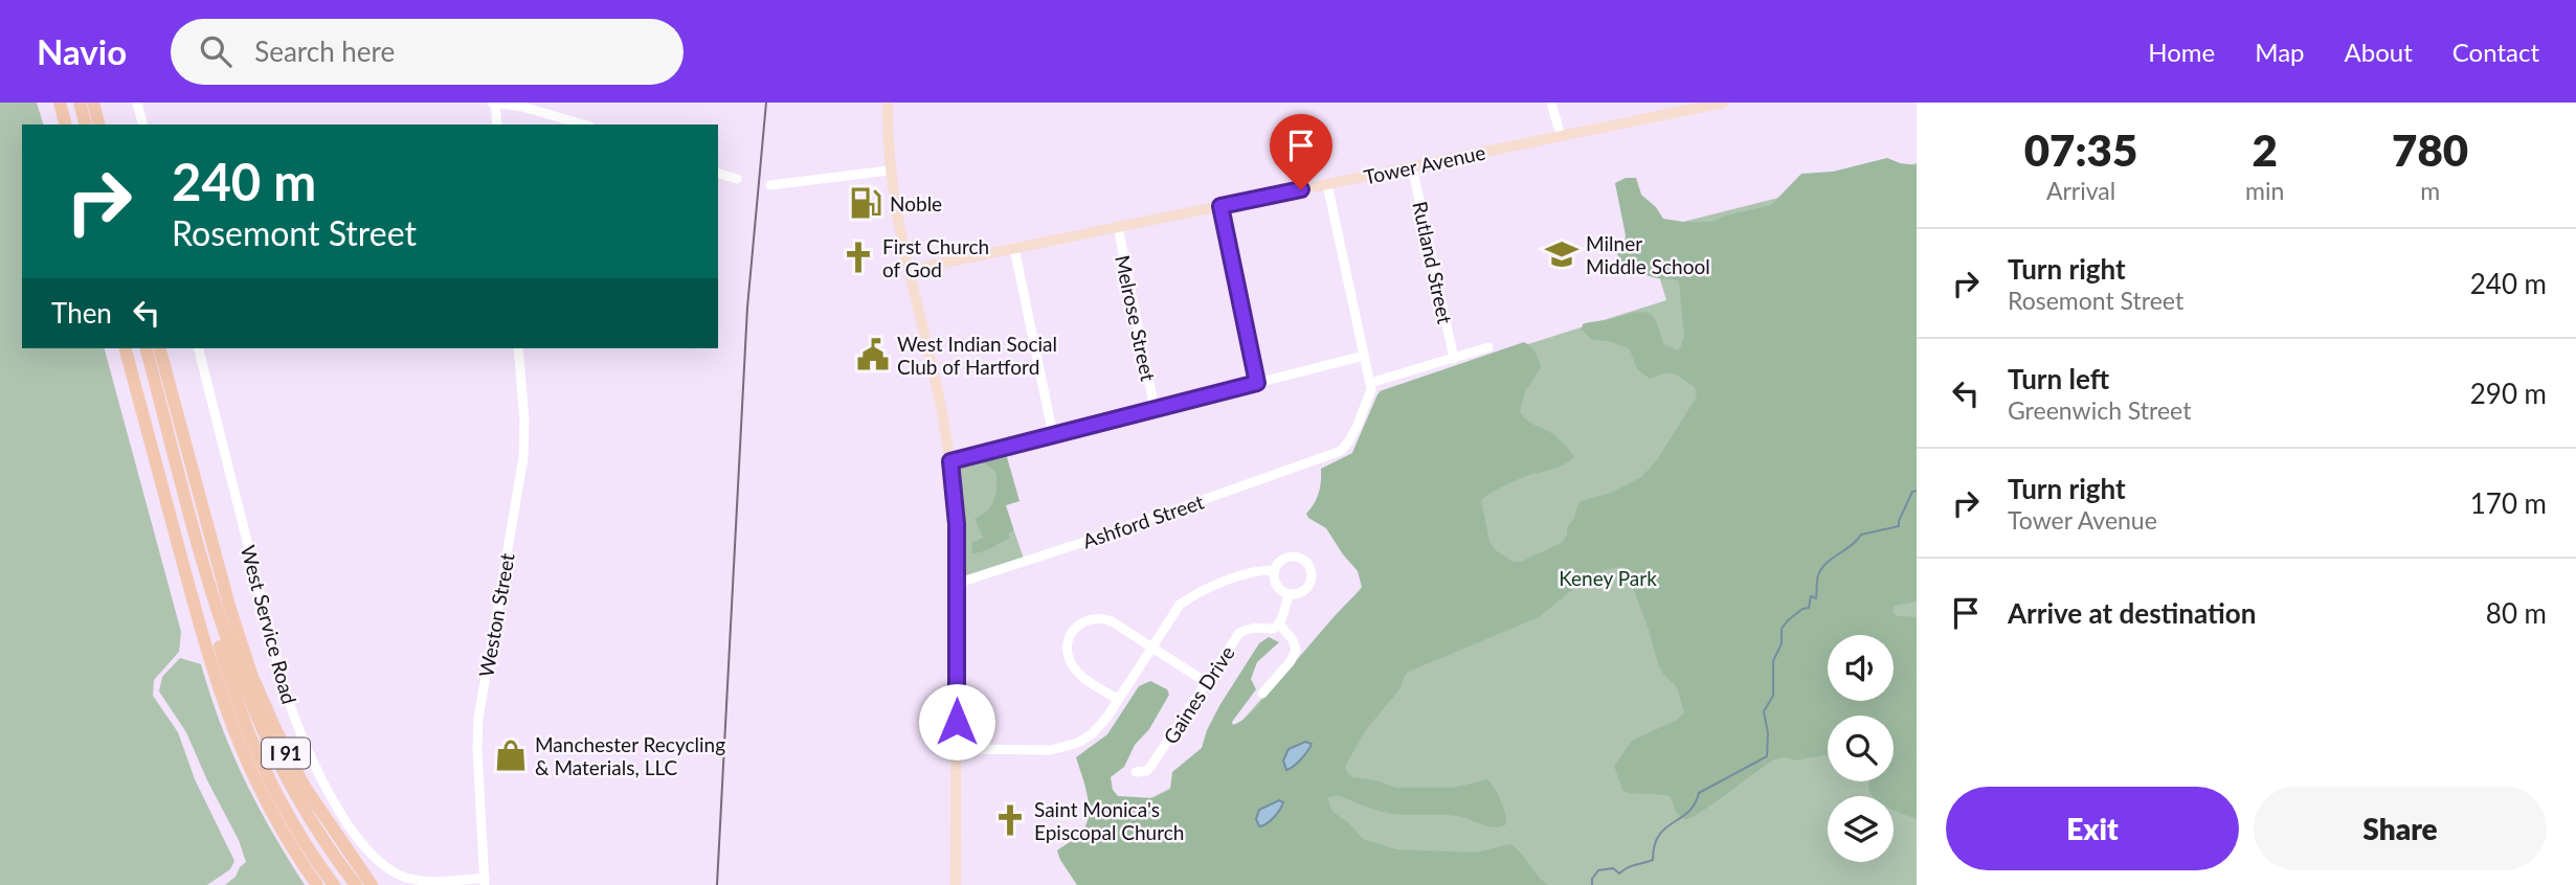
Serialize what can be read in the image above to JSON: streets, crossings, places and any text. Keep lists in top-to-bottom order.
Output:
{
  "streets": {
    "highway": ["I 91"],
    "main road": ["Tower Avenue"],
    "street": [
      "Rutland Street",
      "Melrose Street",
      "Ashford Street",
      "Weston Street",
      "West Service Road",
      "Gaines Drive"
    ]
  },
  "crossings": [
    ["Tower Avenue", "Rutland Street"],
    ["Tower Avenue", "Melrose Street"],
    ["Weston Street", "West Service Road"]
  ],
  "parks": ["Keney Park"],
  "places": {
    "fuel station": ["Noble"],
    "school or university": ["Milner Middle School"],
    "church": ["First Church of God", "Saint Monica's Episcopal Church"],
    "public building": ["West Indian Social Club of Hartford"],
    "shop": ["Manchester Recycling & Materials, LLC"]
  },
  "page": {
    "header": "Navio",
    "search": "Search here",
    "nav": [
      "Home",
      "Map",
      "About",
      "Contact"
    ],
    "eta": [
      "07:35",
      "Arrival",
      "2",
      "min",
      "780",
      "m"
    ],
    "turn": ["240 m", "Rosemont Street"],
    "list": [
      {
        "name": "Turn right",
        "note": "Rosemont Street",
        "value": "240 m"
      },
      {
        "name": "Turn left",
        "note": "Greenwich Street",
        "value": "290 m"
      },
      {
        "name": "Turn right",
        "note": "Tower Avenue",
        "value": "170 m"
      },
      {
        "name": "Arrive at destination",
        "value": "80 m"
      }
    ],
    "then": "Then",
    "buttons": ["Exit", "Share"]
  }
}
